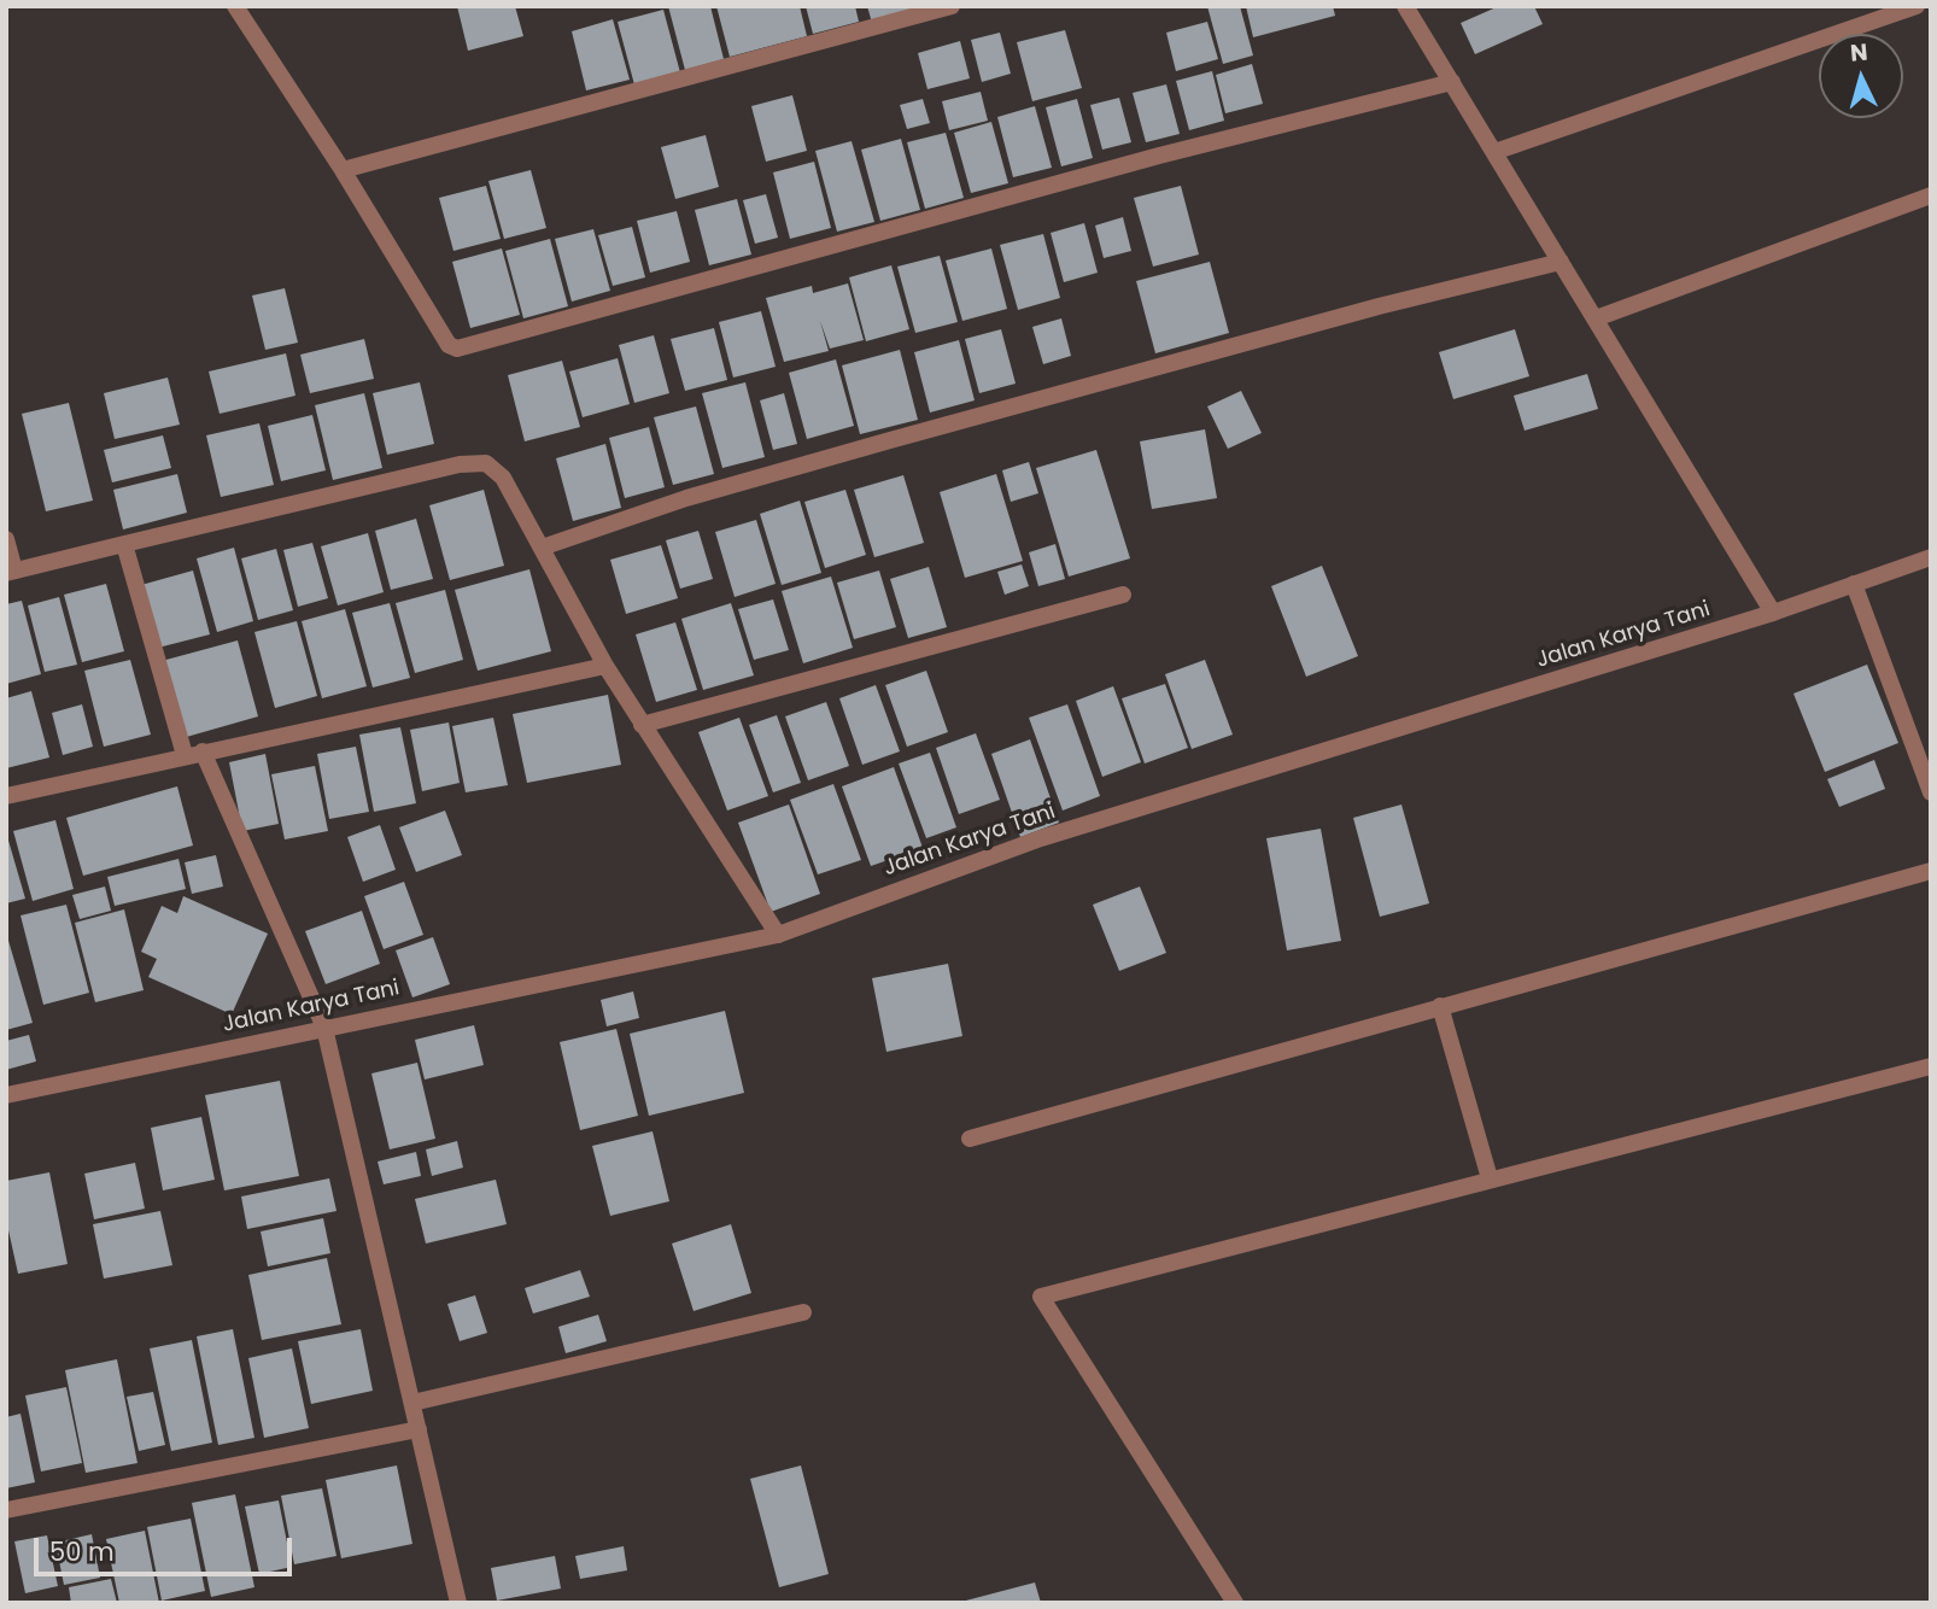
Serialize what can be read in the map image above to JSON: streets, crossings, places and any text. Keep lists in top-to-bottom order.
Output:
{
  "streets": {
    "street": ["Jalan Karya Tani"]
  },
  "scale_bar": "50 m",
  "north": "top"
}
